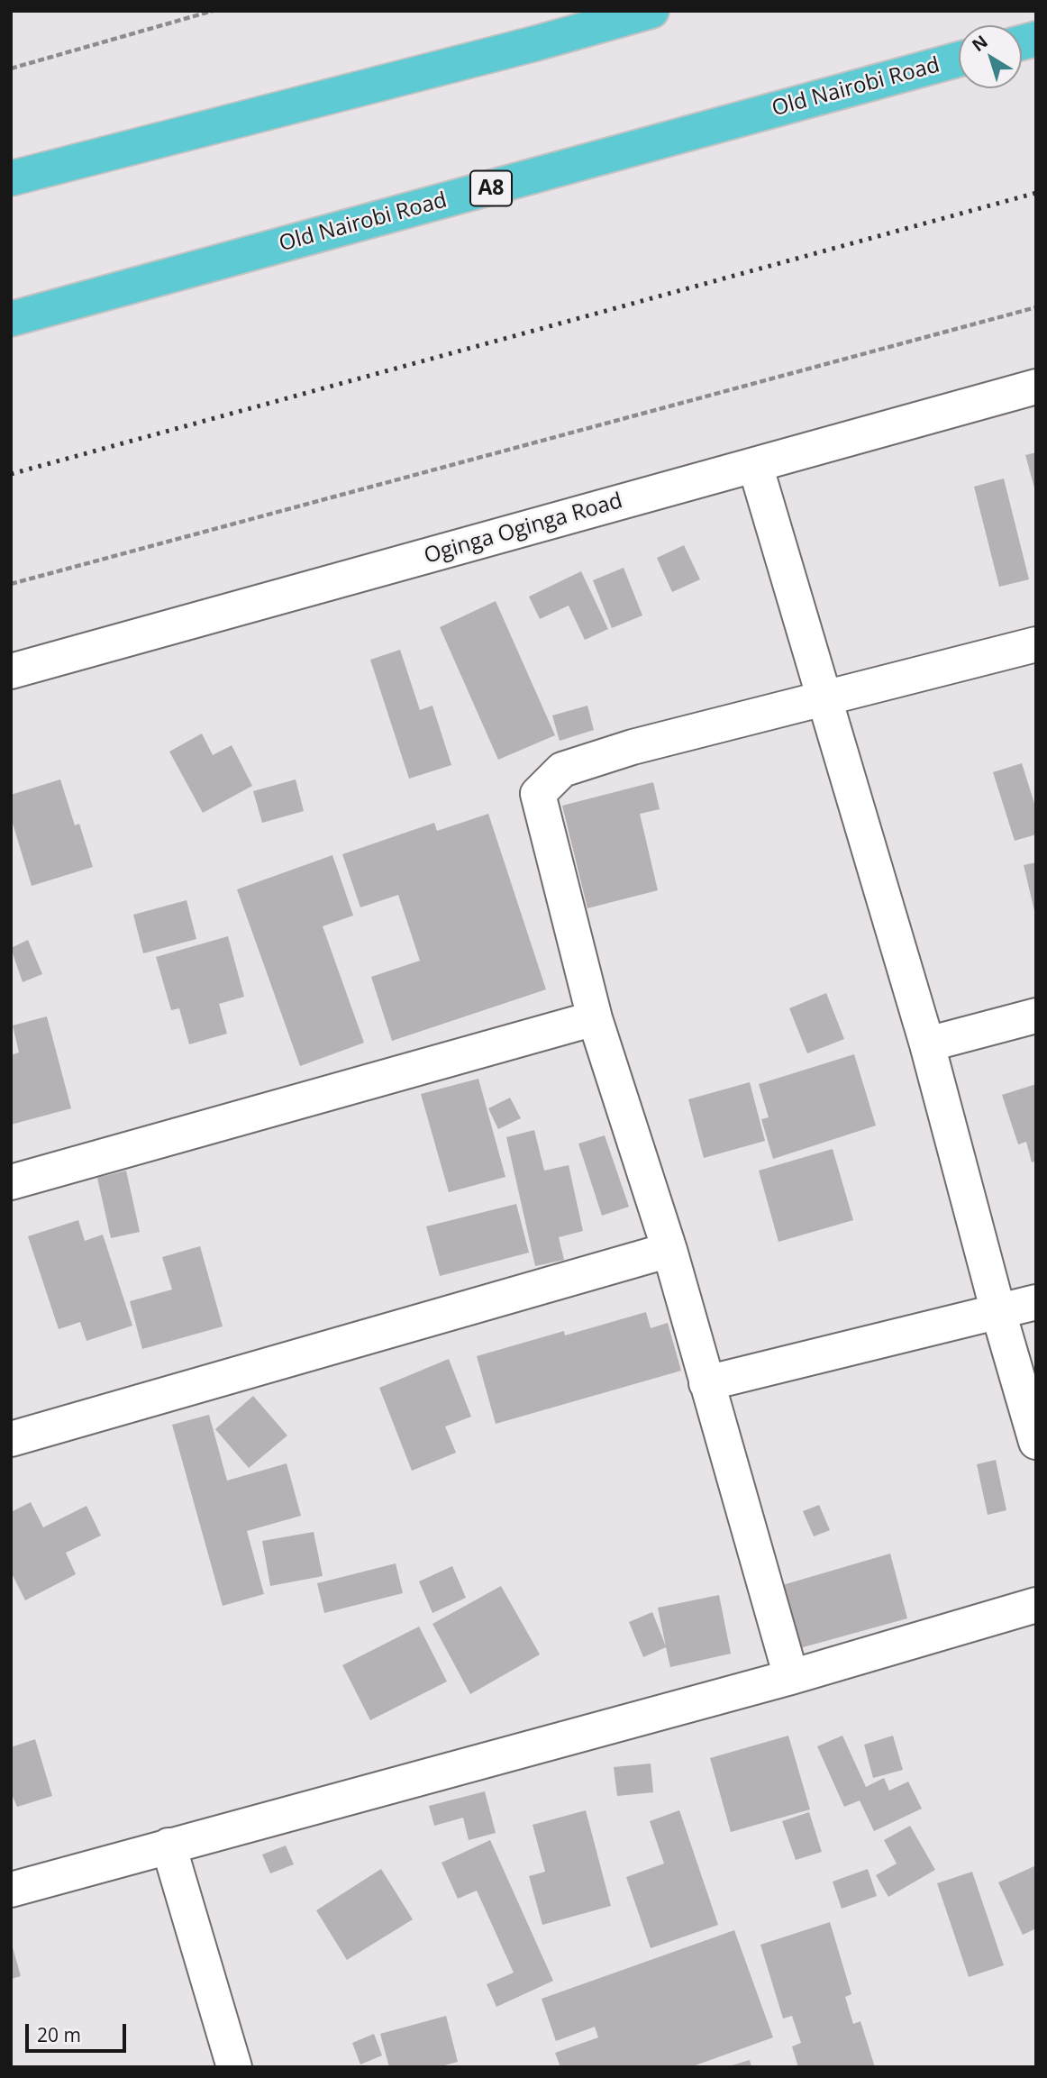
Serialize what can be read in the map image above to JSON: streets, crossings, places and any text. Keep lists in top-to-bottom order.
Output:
{
  "streets": {
    "highway": ["Old Nairobi Road", "A8"],
    "street": ["Oginga Oginga Road"]
  },
  "scale_bar": "20 m",
  "north": "top left"
}
